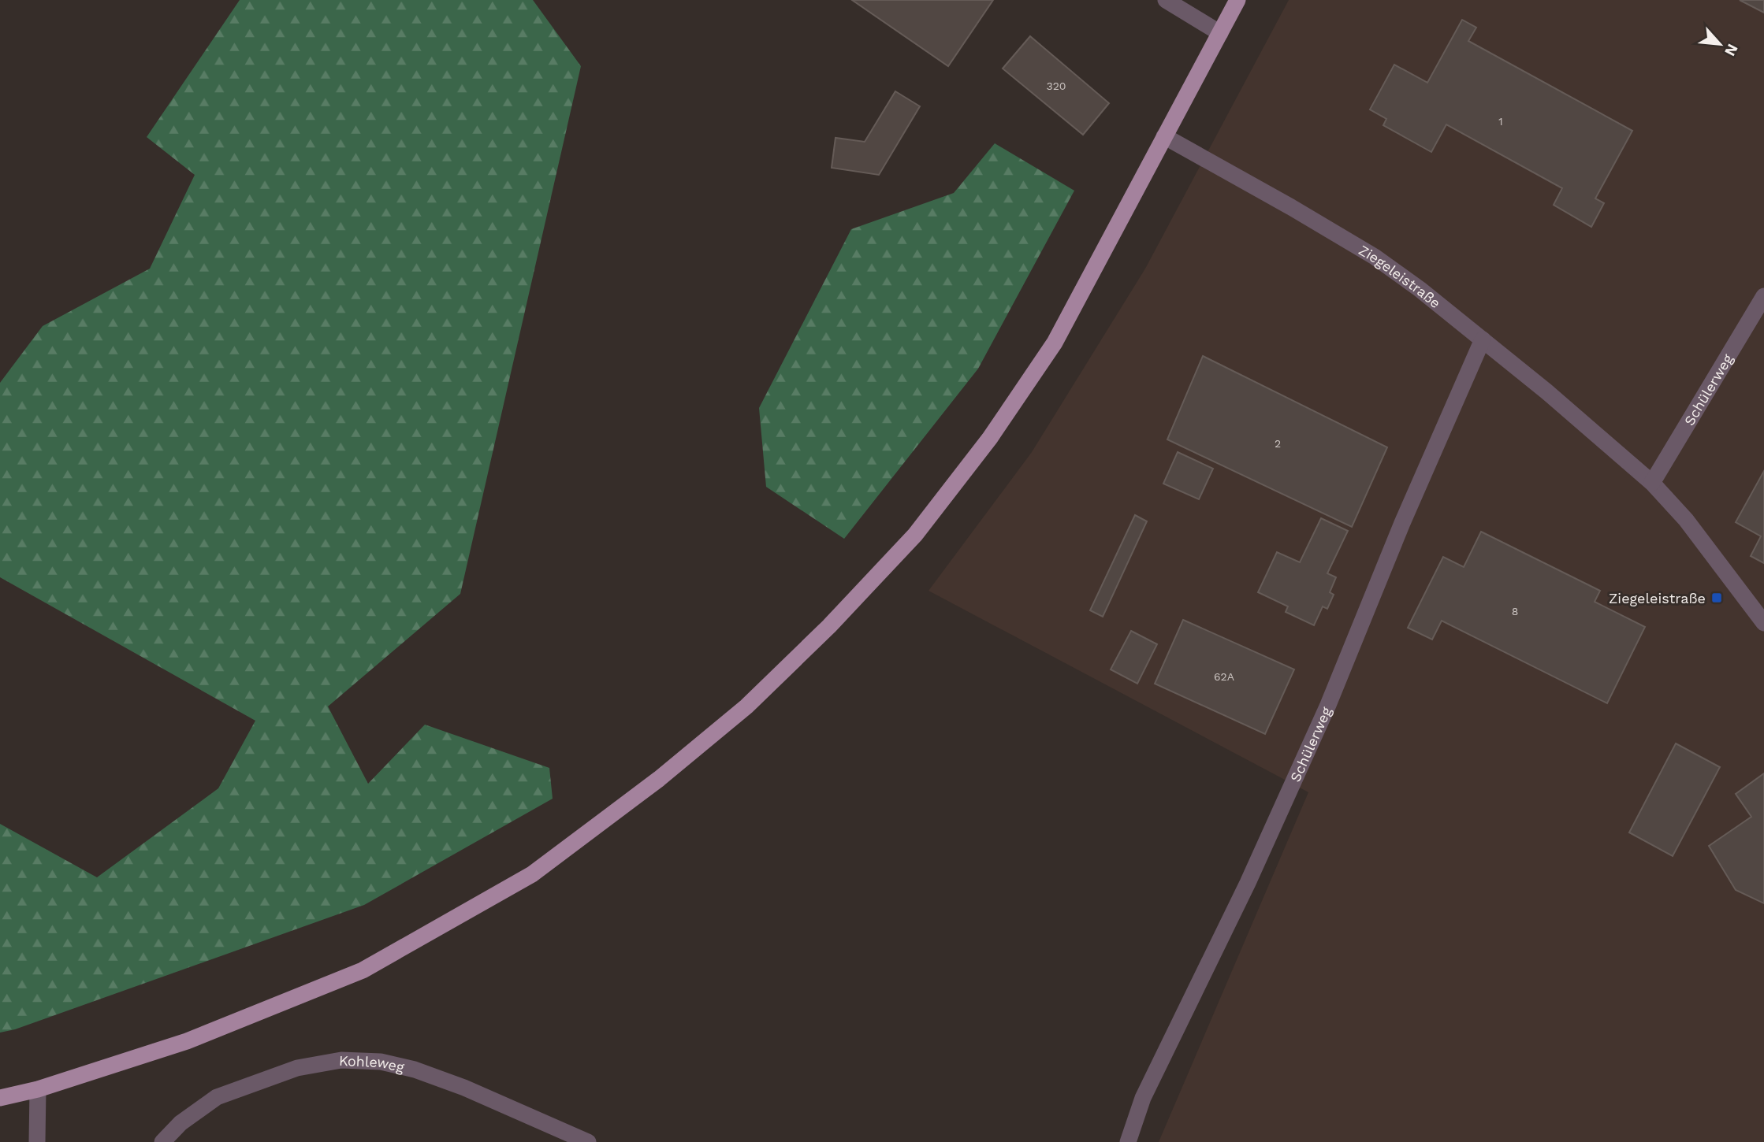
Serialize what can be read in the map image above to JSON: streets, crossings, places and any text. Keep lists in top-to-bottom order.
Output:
{
  "streets": {
    "street": ["Ziegeleistraße", "Schülerweg", "Kohleweg"]
  },
  "crossings": [
    ["Ziegeleistraße", "Schülerweg"]
  ],
  "places": {
    "transit": ["Ziegeleistraße"]
  },
  "house_numbers": [
    "320",
    "1",
    "2",
    "8",
    "62A"
  ],
  "north": "bottom right"
}
